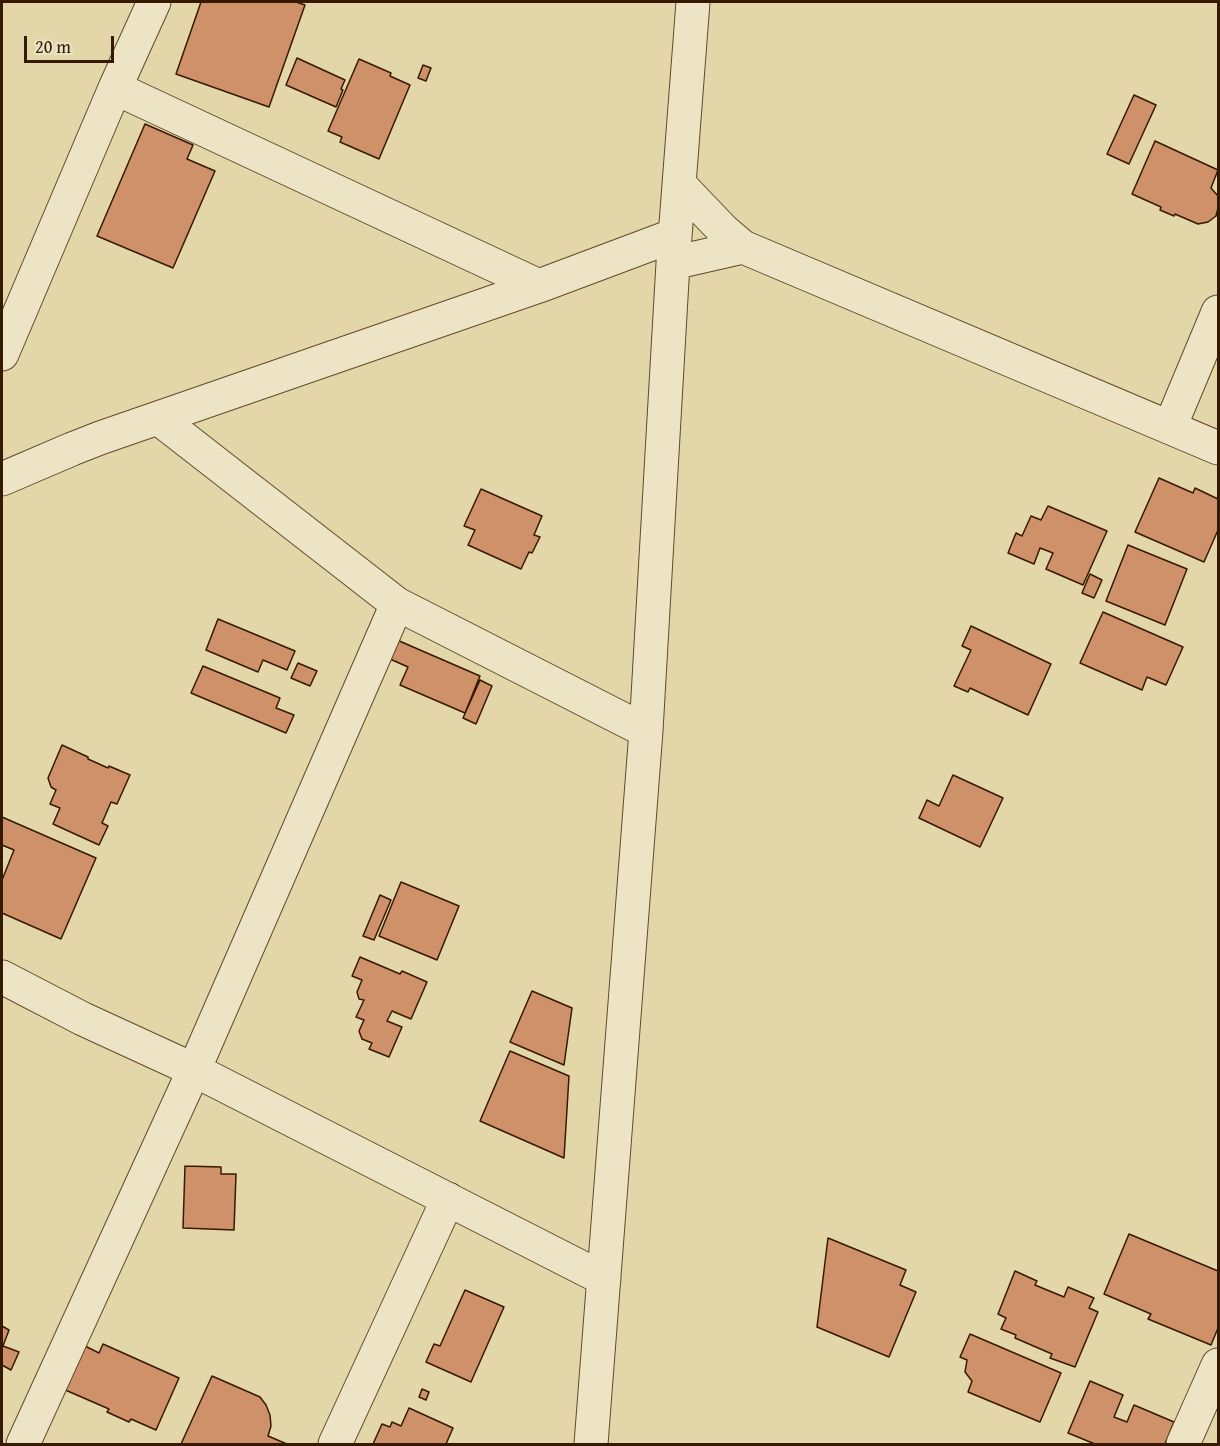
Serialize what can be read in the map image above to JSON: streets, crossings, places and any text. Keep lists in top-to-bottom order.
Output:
{
  "scale_bar": "20 m"
}
